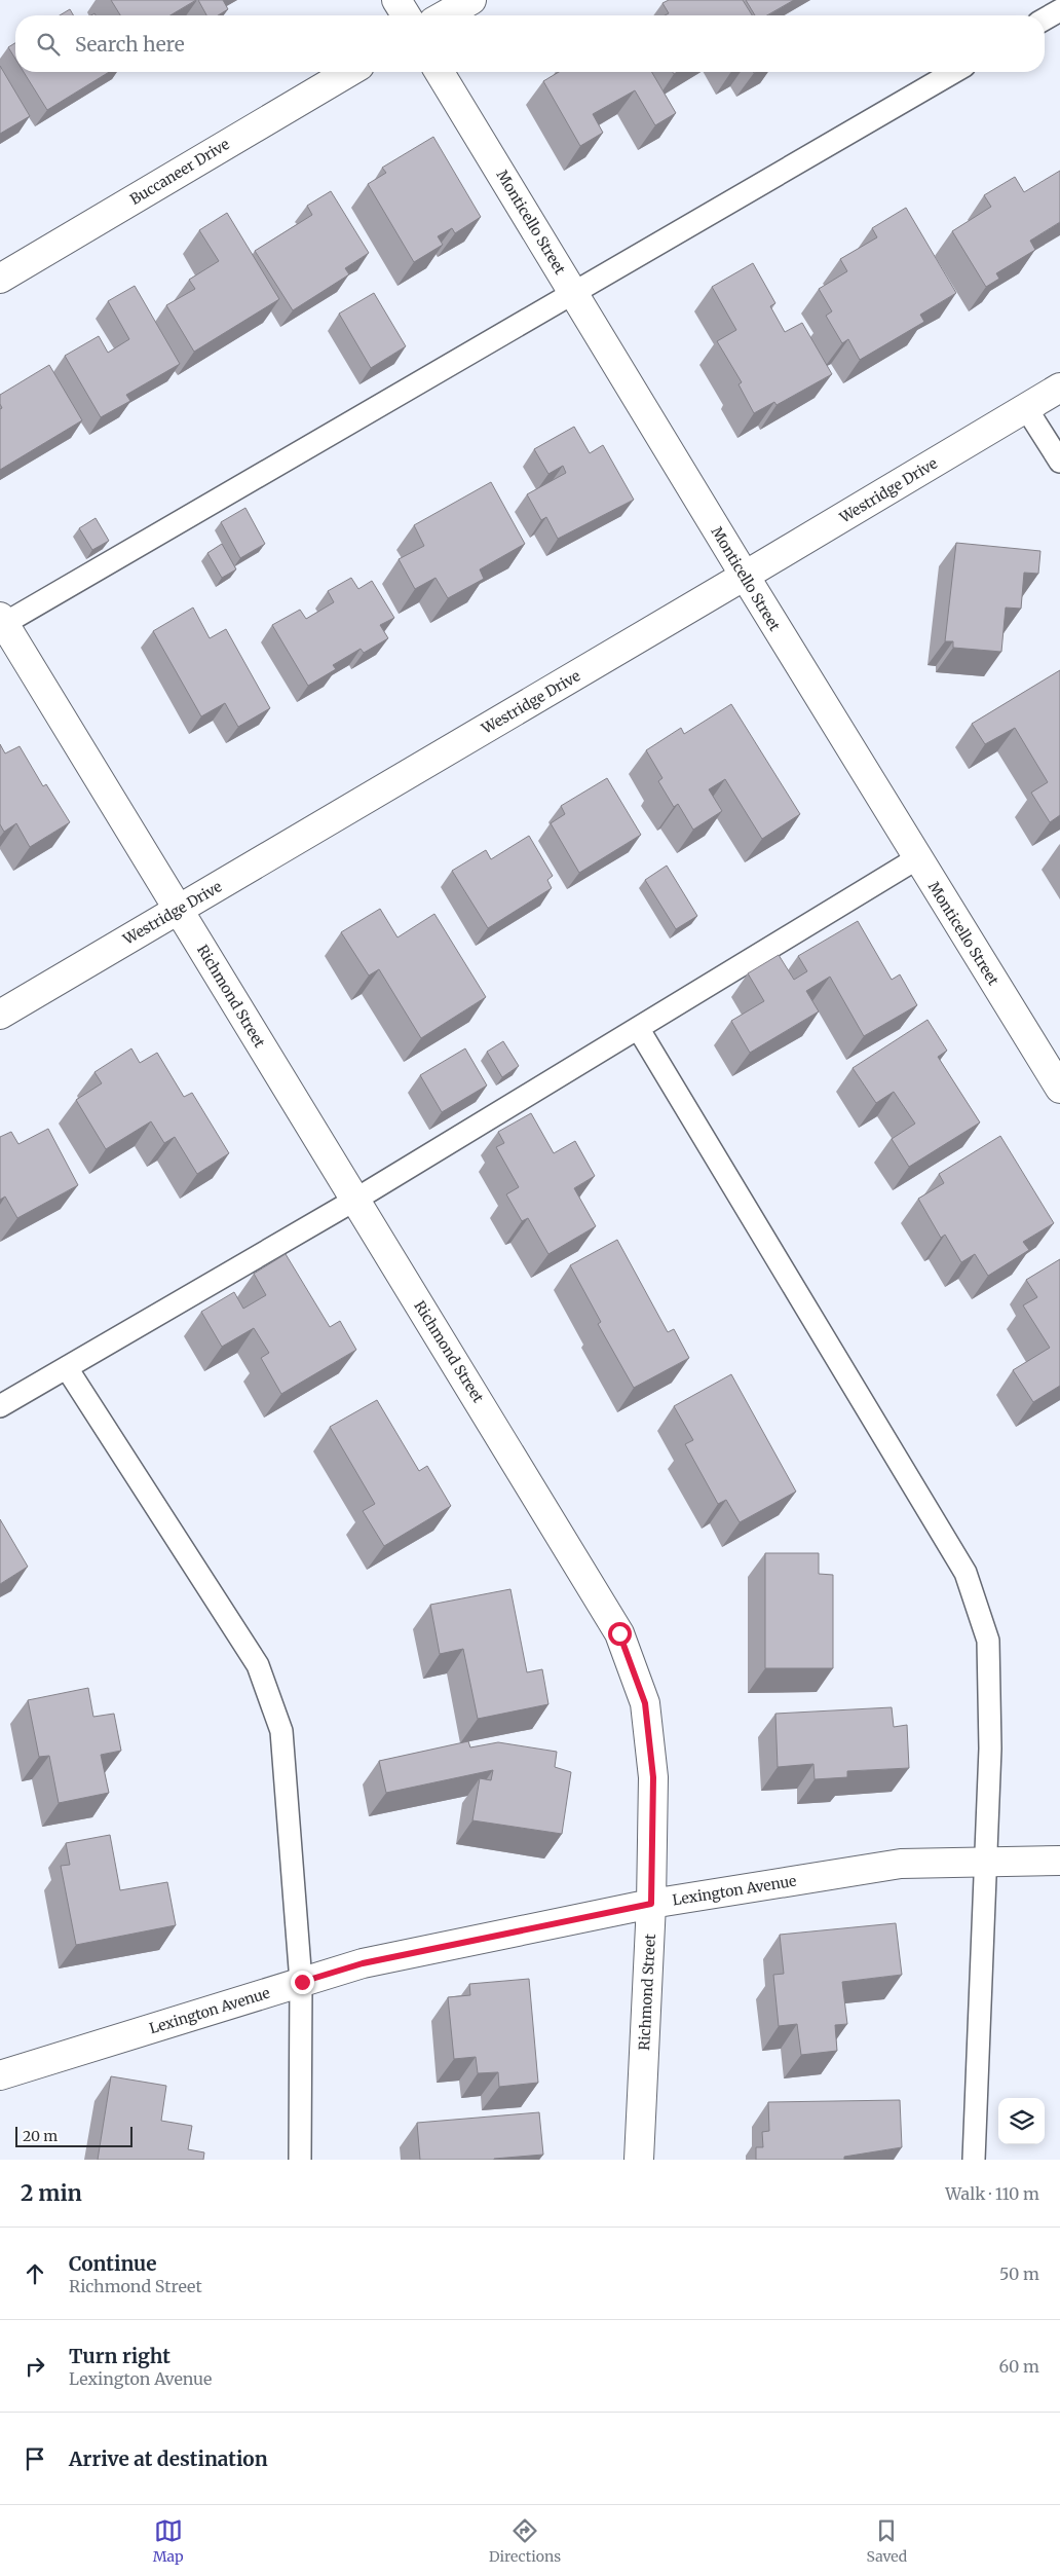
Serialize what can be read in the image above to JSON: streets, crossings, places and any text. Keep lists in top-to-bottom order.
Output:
{
  "streets": {
    "street": [
      "Buccaneer Drive",
      "Monticello Street",
      "Westridge Drive",
      "Richmond Street",
      "Lexington Avenue"
    ]
  },
  "crossings": [
    ["Monticello Street", "Westridge Drive"],
    ["Westridge Drive", "Richmond Street"],
    ["Richmond Street", "Lexington Avenue"]
  ],
  "scale_bar": "20 m",
  "page": {
    "search": "Search here",
    "scale": "20 m",
    "heading": ["2 min", "Walk · 110 m"],
    "list": [
      ["Continue", "Richmond Street", "50 m"],
      ["Turn right", "Lexington Avenue", "60 m"],
      "Arrive at destination"
    ],
    "nav": ["Map", "Directions", "Saved"]
  }
}
